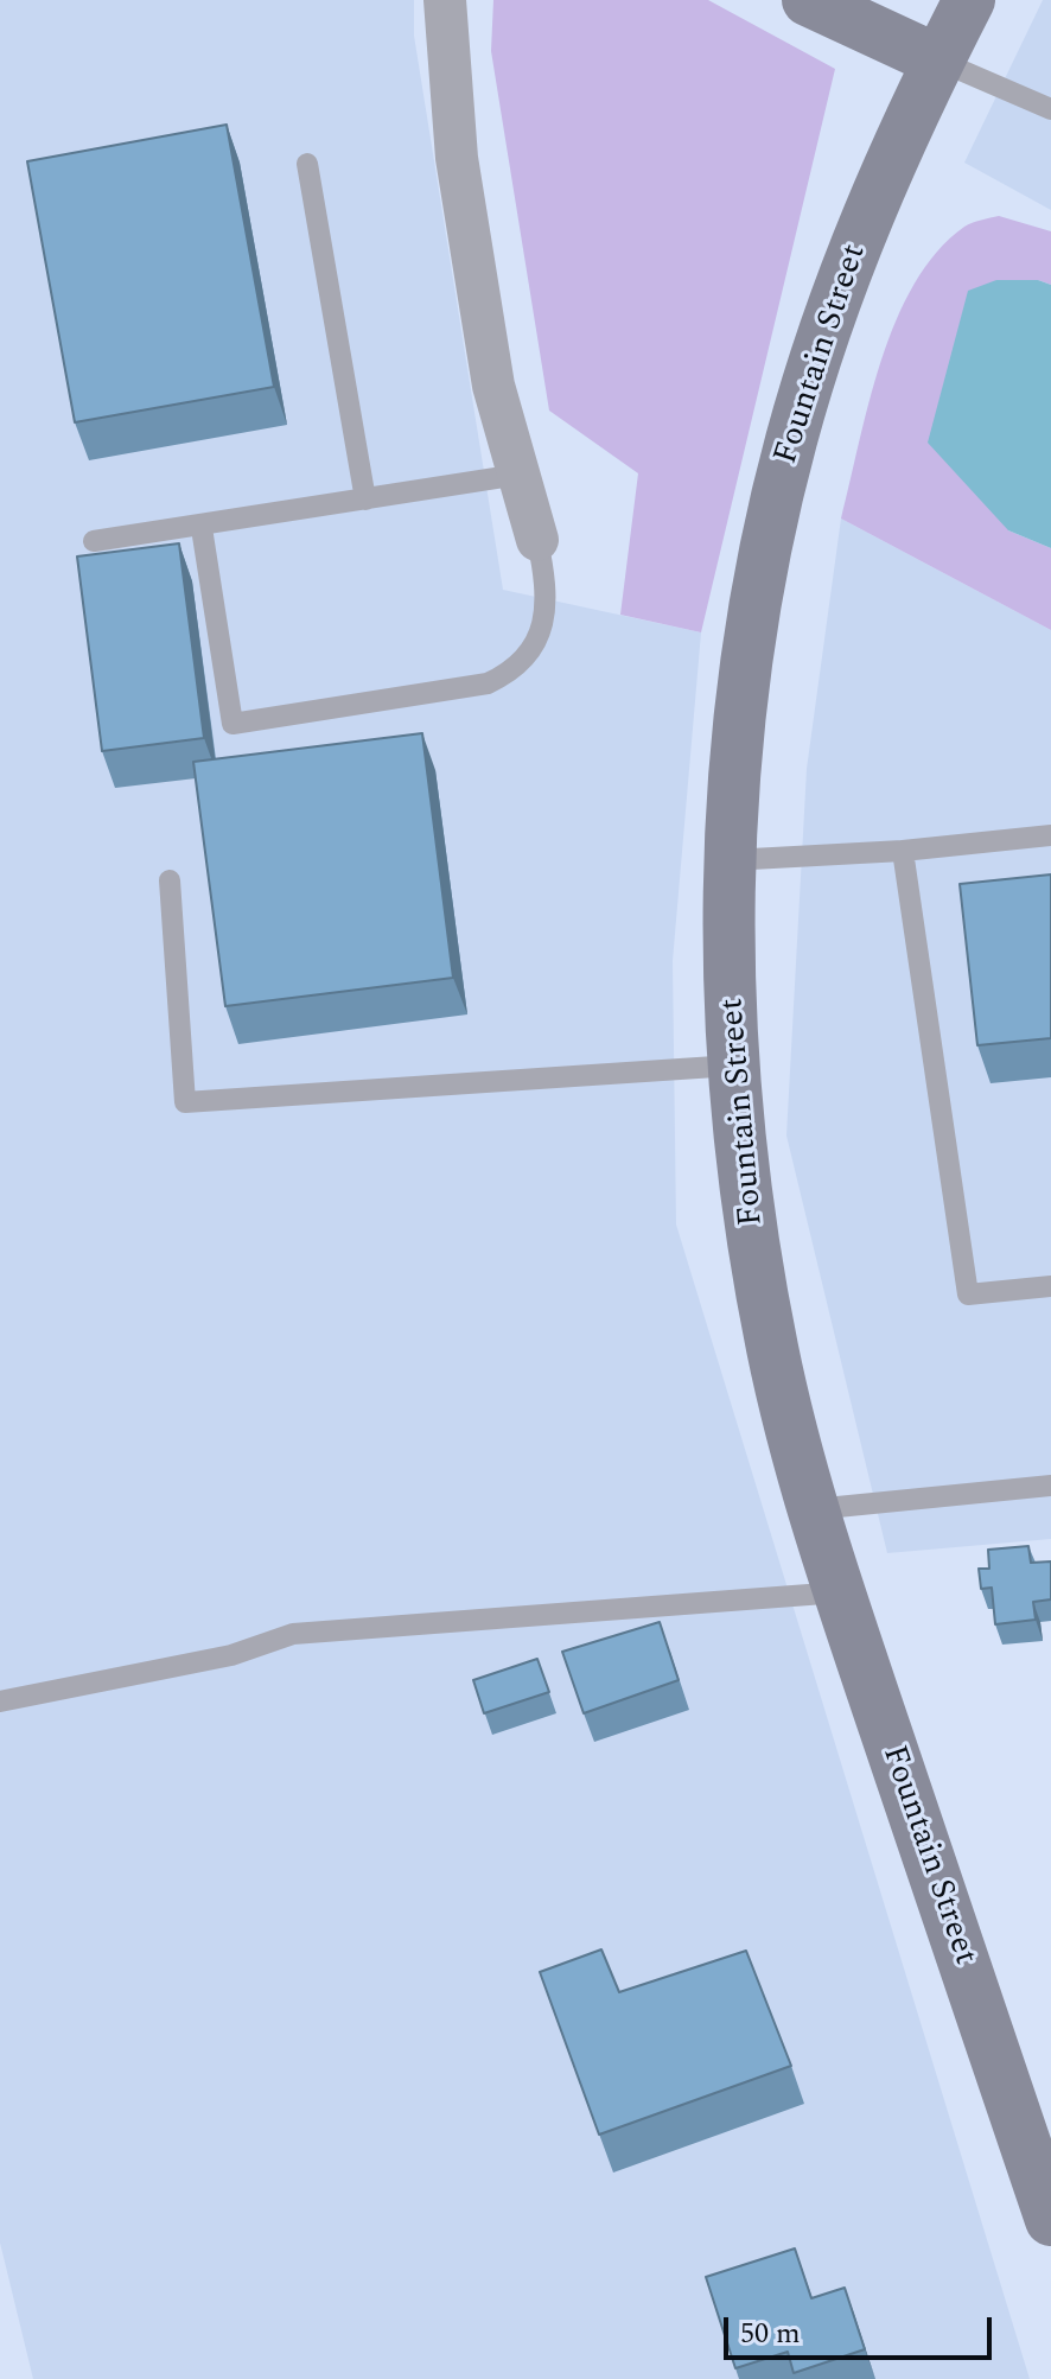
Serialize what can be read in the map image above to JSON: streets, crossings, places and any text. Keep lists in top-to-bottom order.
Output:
{
  "streets": {
    "main road": ["Fountain Street"]
  },
  "scale_bar": "50 m"
}
